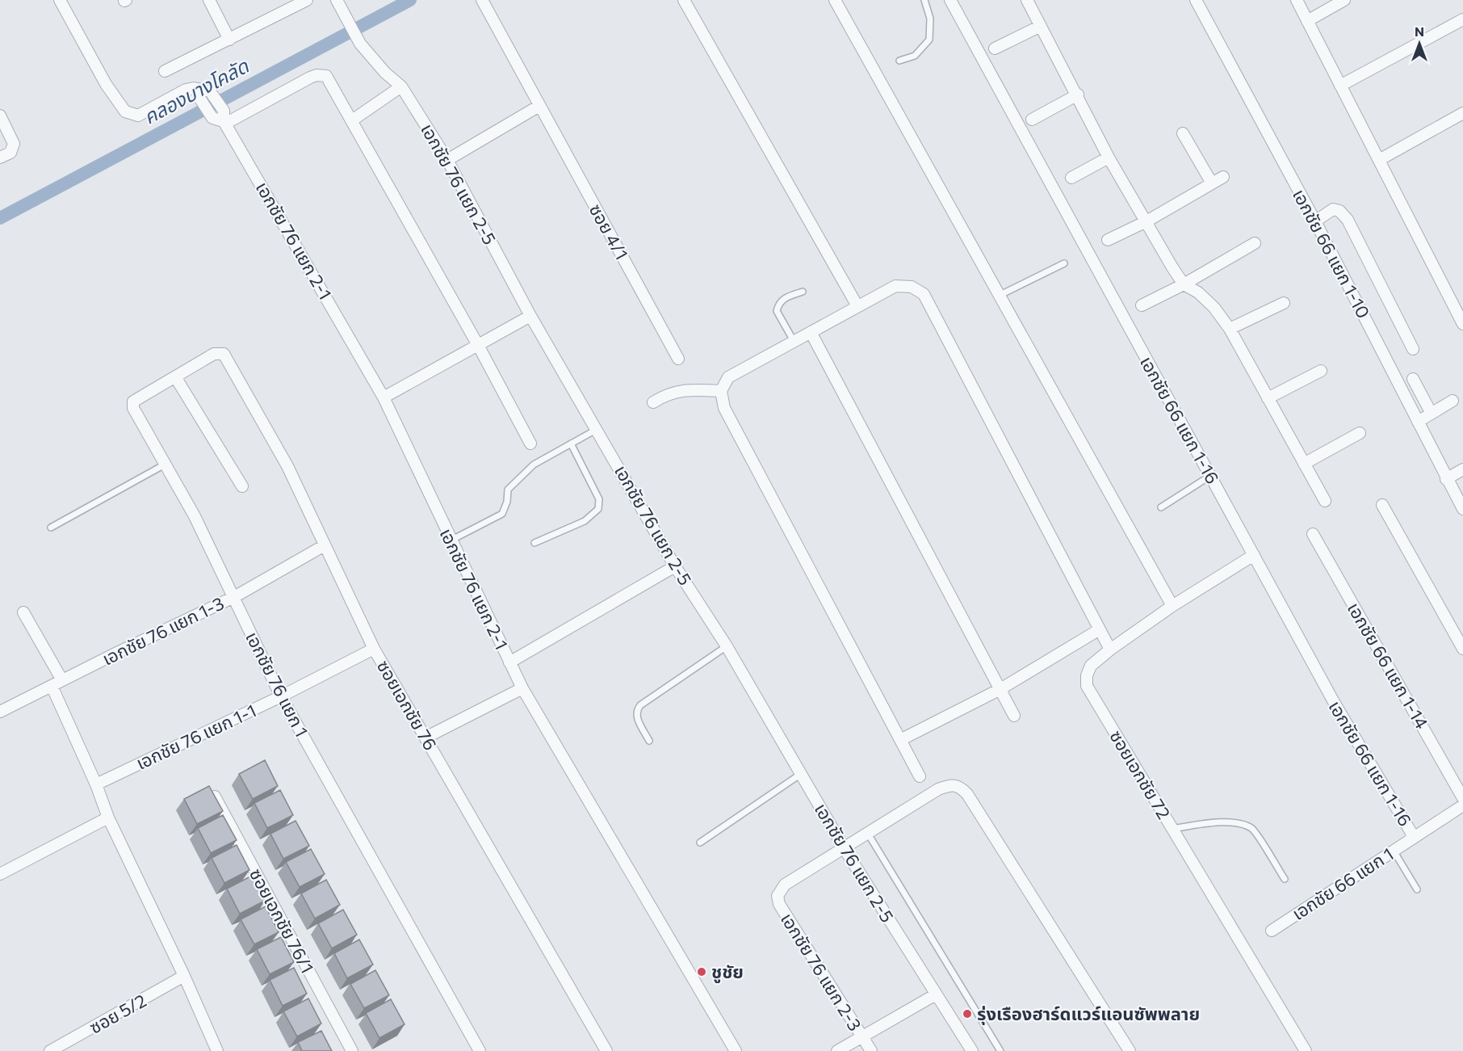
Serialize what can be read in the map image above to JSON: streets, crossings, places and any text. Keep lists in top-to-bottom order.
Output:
{
  "streets": {
    "street": [
      "เอกชัย 76 แยก 2-5",
      "ซอย 4/1",
      "เอกชัย 76 แยก 2-1",
      "เอกชัย 66 แยก 1-10",
      "เอกชัย 66 แยก 1-16",
      "เอกชัย 76 แยก 1-3",
      "เอกชัย 66 แยก 1-14",
      "เอกชัย 76 แยก 1",
      "ซอยเอกชัย 76",
      "เอกชัย 76 แยก 1-1",
      "ซอยเอกชัย 72",
      "เอกชัย 66 แยก 1",
      "ซอยเอกชัย 76/1",
      "เอกชัย 76 แยก 2-3",
      "ซอย 5/2"
    ]
  },
  "crossings": [
    ["เอกชัย 76 แยก 2-5", "เอกชัย 76 แยก 2-3"],
    ["เอกชัย 66 แยก 1-16", "ซอยเอกชัย 72"],
    ["เอกชัย 66 แยก 1-16", "เอกชัย 66 แยก 1"],
    ["เอกชัย 76 แยก 1-3", "เอกชัย 76 แยก 1"],
    ["เอกชัย 76 แยก 1-3", "ซอยเอกชัย 76"],
    ["เอกชัย 76 แยก 1", "ซอยเอกชัย 76"],
    ["เอกชัย 76 แยก 1", "เอกชัย 76 แยก 1-1"],
    ["ซอยเอกชัย 76", "เอกชัย 76 แยก 1-1"]
  ],
  "water": ["คลองบางโคลัด"],
  "places": ["ชูชัย", "รุ่งเรืองฮาร์ดแวร์แอนซัพพลาย"],
  "north": "top"
}
